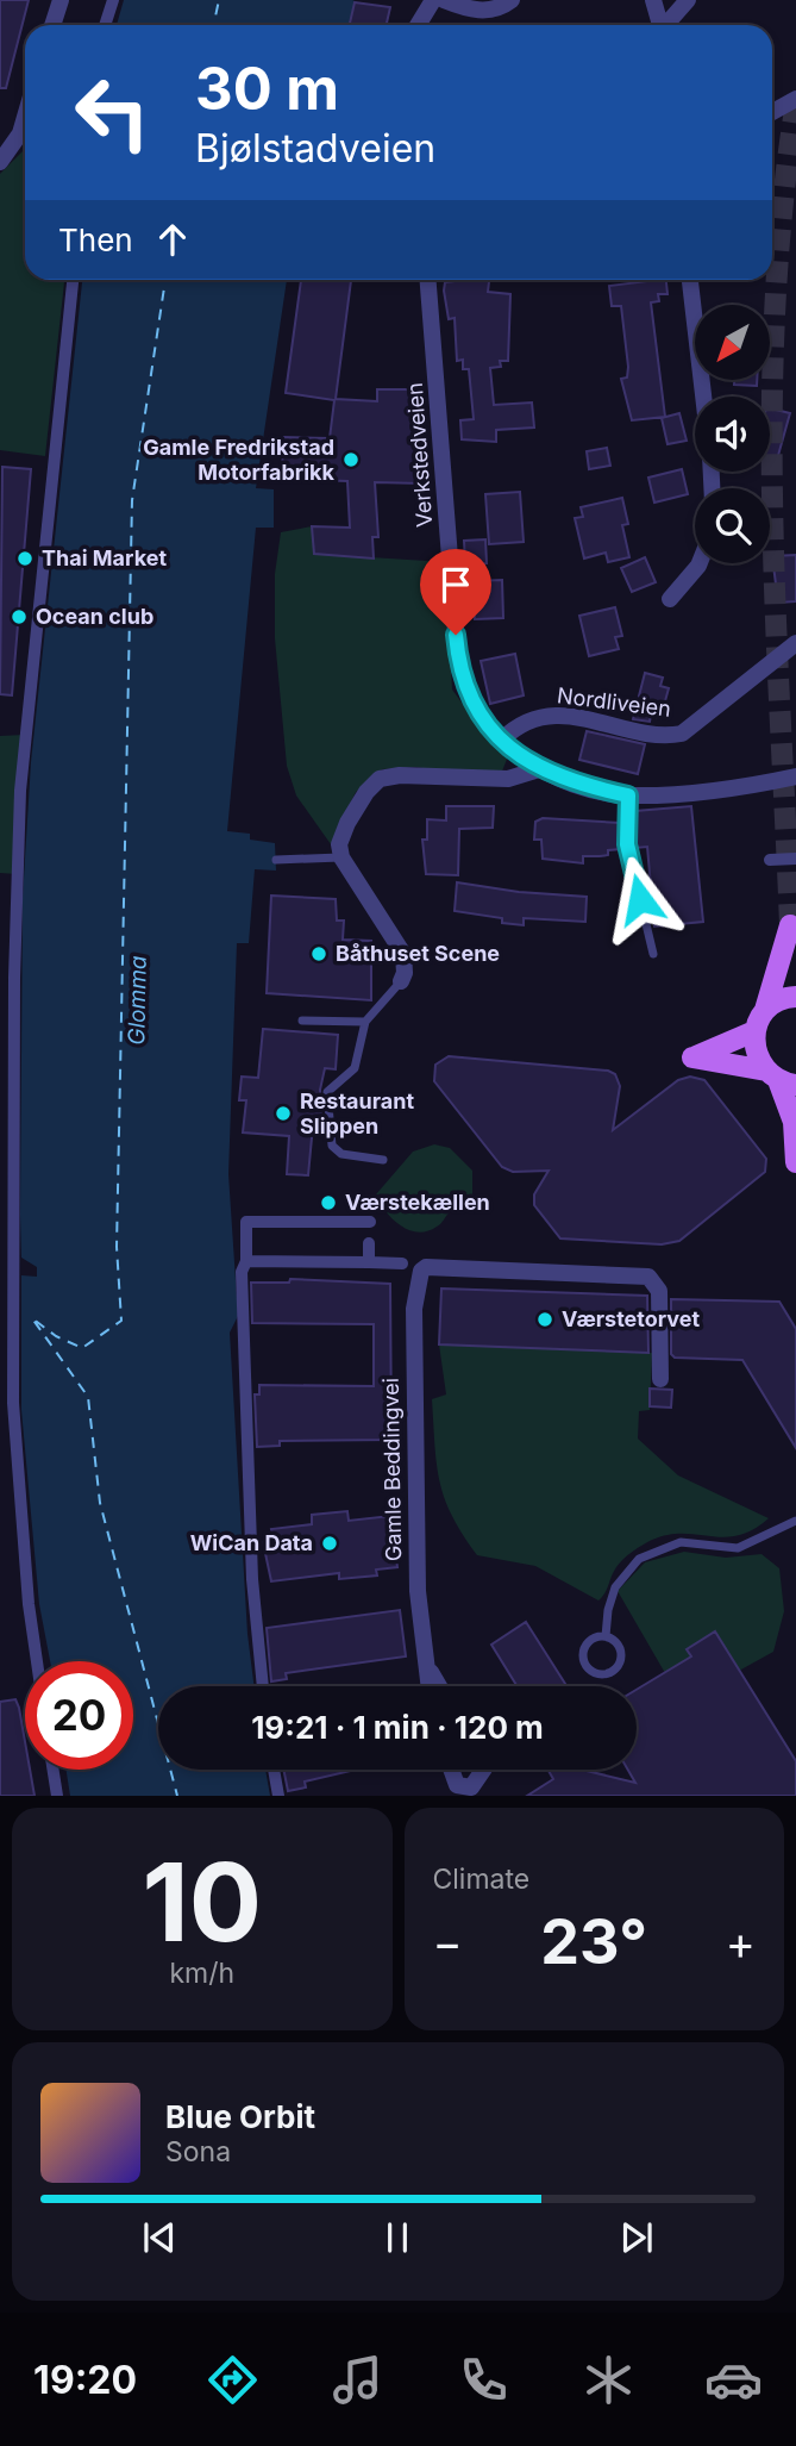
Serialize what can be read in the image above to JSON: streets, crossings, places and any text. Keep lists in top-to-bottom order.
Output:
{
  "streets": {
    "street": ["Verkstedveien", "Nordliveien", "Gamle Beddingvei"]
  },
  "crossings": [
    ["Verkstedveien", "Nordliveien"]
  ],
  "water": ["Glomma"],
  "places": [
    "Gamle Fredrikstad Motorfabrikk",
    "Thai Market",
    "Ocean club",
    "Båthuset Scene",
    "Restaurant Slippen",
    "Værstekællen",
    "Værstetorvet",
    "WiCan Data"
  ],
  "north": "bottom left",
  "page": {
    "turn": ["30 m", "Bjølstadveien"],
    "then": "Then",
    "limit": "20",
    "trip": "19:21 · 1 min · 120 m",
    "tile": [
      ["10", "km/h"],
      "Climate"
    ],
    "heat": ["−", "23°", "+"],
    "song": ["Blue Orbit", "Sona"],
    "tabs": "19:20"
  }
}
